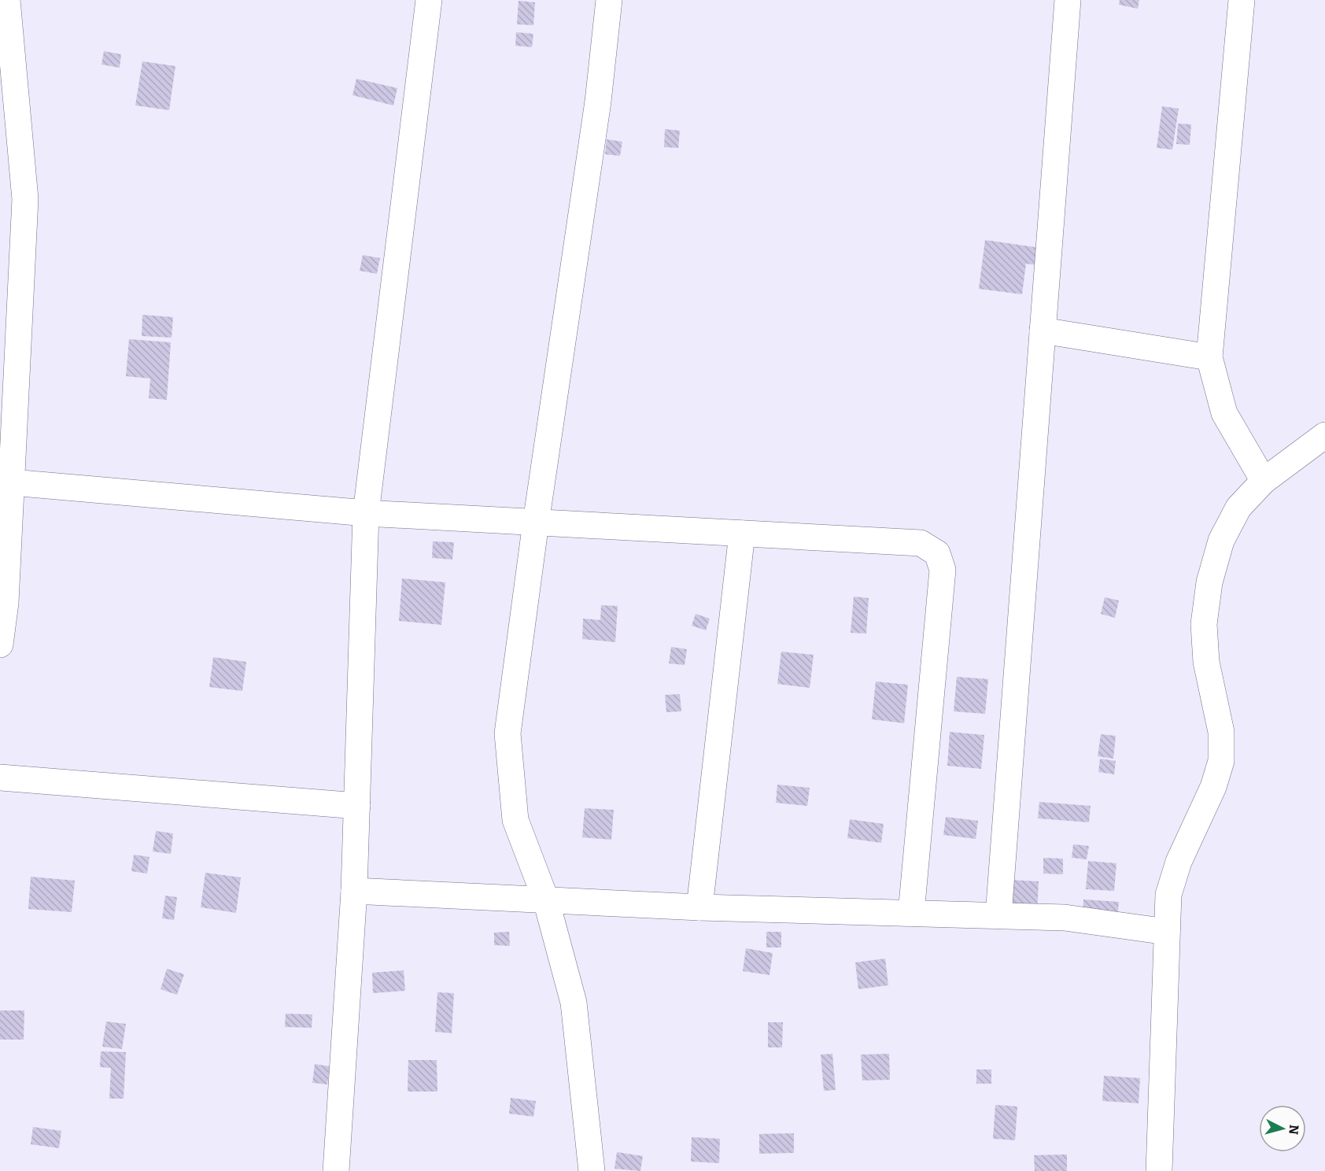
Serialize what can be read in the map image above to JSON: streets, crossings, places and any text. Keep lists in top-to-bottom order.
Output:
{
  "north": "right"
}
